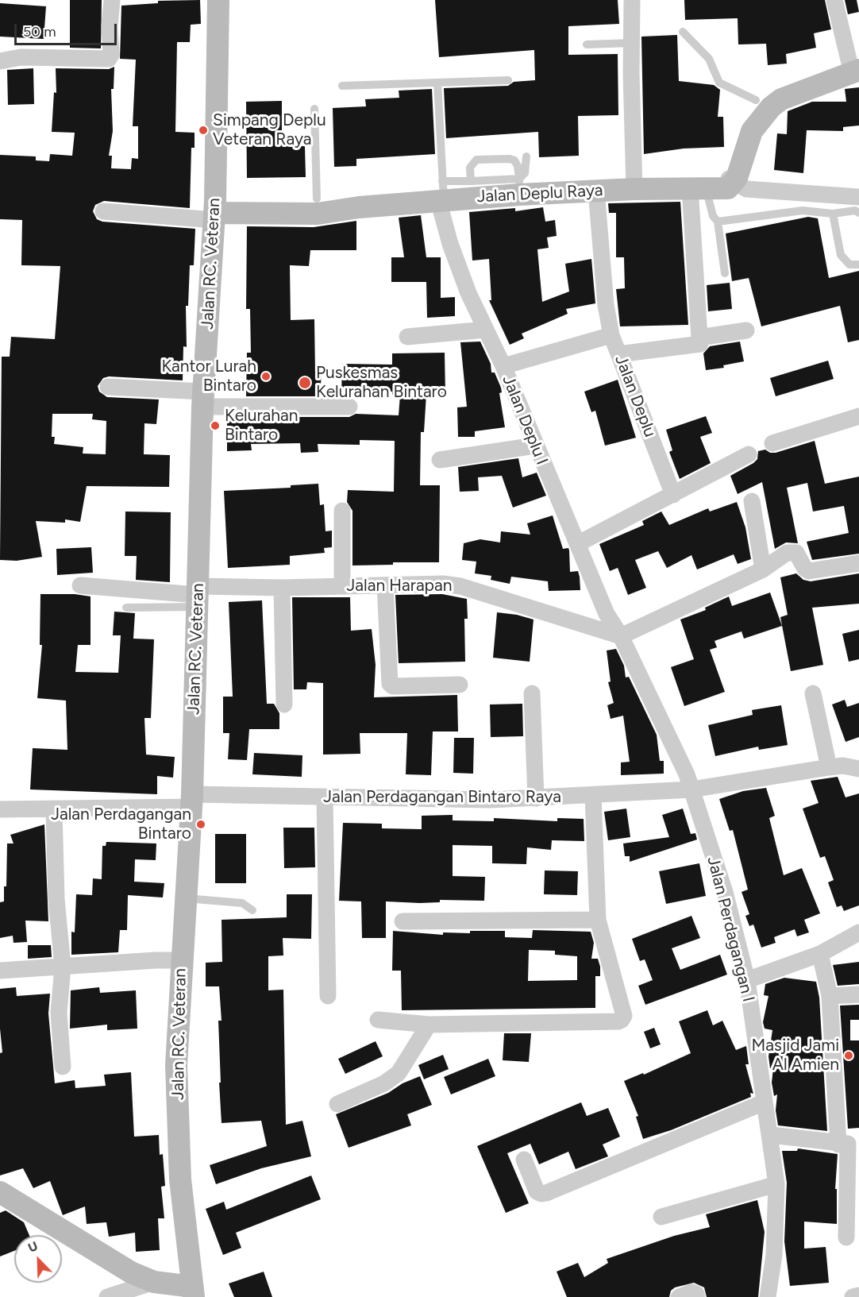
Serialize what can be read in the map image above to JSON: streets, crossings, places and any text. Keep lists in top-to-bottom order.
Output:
{
  "streets": {
    "main road": ["Jalan Deplu Raya", "Jalan RC. Veteran"],
    "street": [
      "Jalan Deplu",
      "Jalan Deplu I",
      "Jalan Harapan",
      "Jalan Perdagangan Bintaro Raya",
      "Jalan Perdagangan I"
    ]
  },
  "crossings": [
    ["Jalan Deplu Raya", "Jalan RC. Veteran"],
    ["Jalan Deplu Raya", "Jalan Deplu"],
    ["Jalan Deplu Raya", "Jalan Deplu I"],
    ["Jalan RC. Veteran", "Jalan Harapan"],
    ["Jalan RC. Veteran", "Jalan Perdagangan Bintaro Raya"],
    ["Jalan Deplu I", "Jalan Harapan"],
    ["Jalan Perdagangan Bintaro Raya", "Jalan Perdagangan I"]
  ],
  "places": [
    "Simpang Deplu Veteran Raya",
    "Kantor Lurah Bintaro",
    "Puskesmas Kelurahan Bintaro",
    "Kelurahan Bintaro",
    "Jalan Perdagangan Bintaro",
    "Masjid Jami Al Amien"
  ],
  "scale_bar": "50 m",
  "north": "top left"
}
